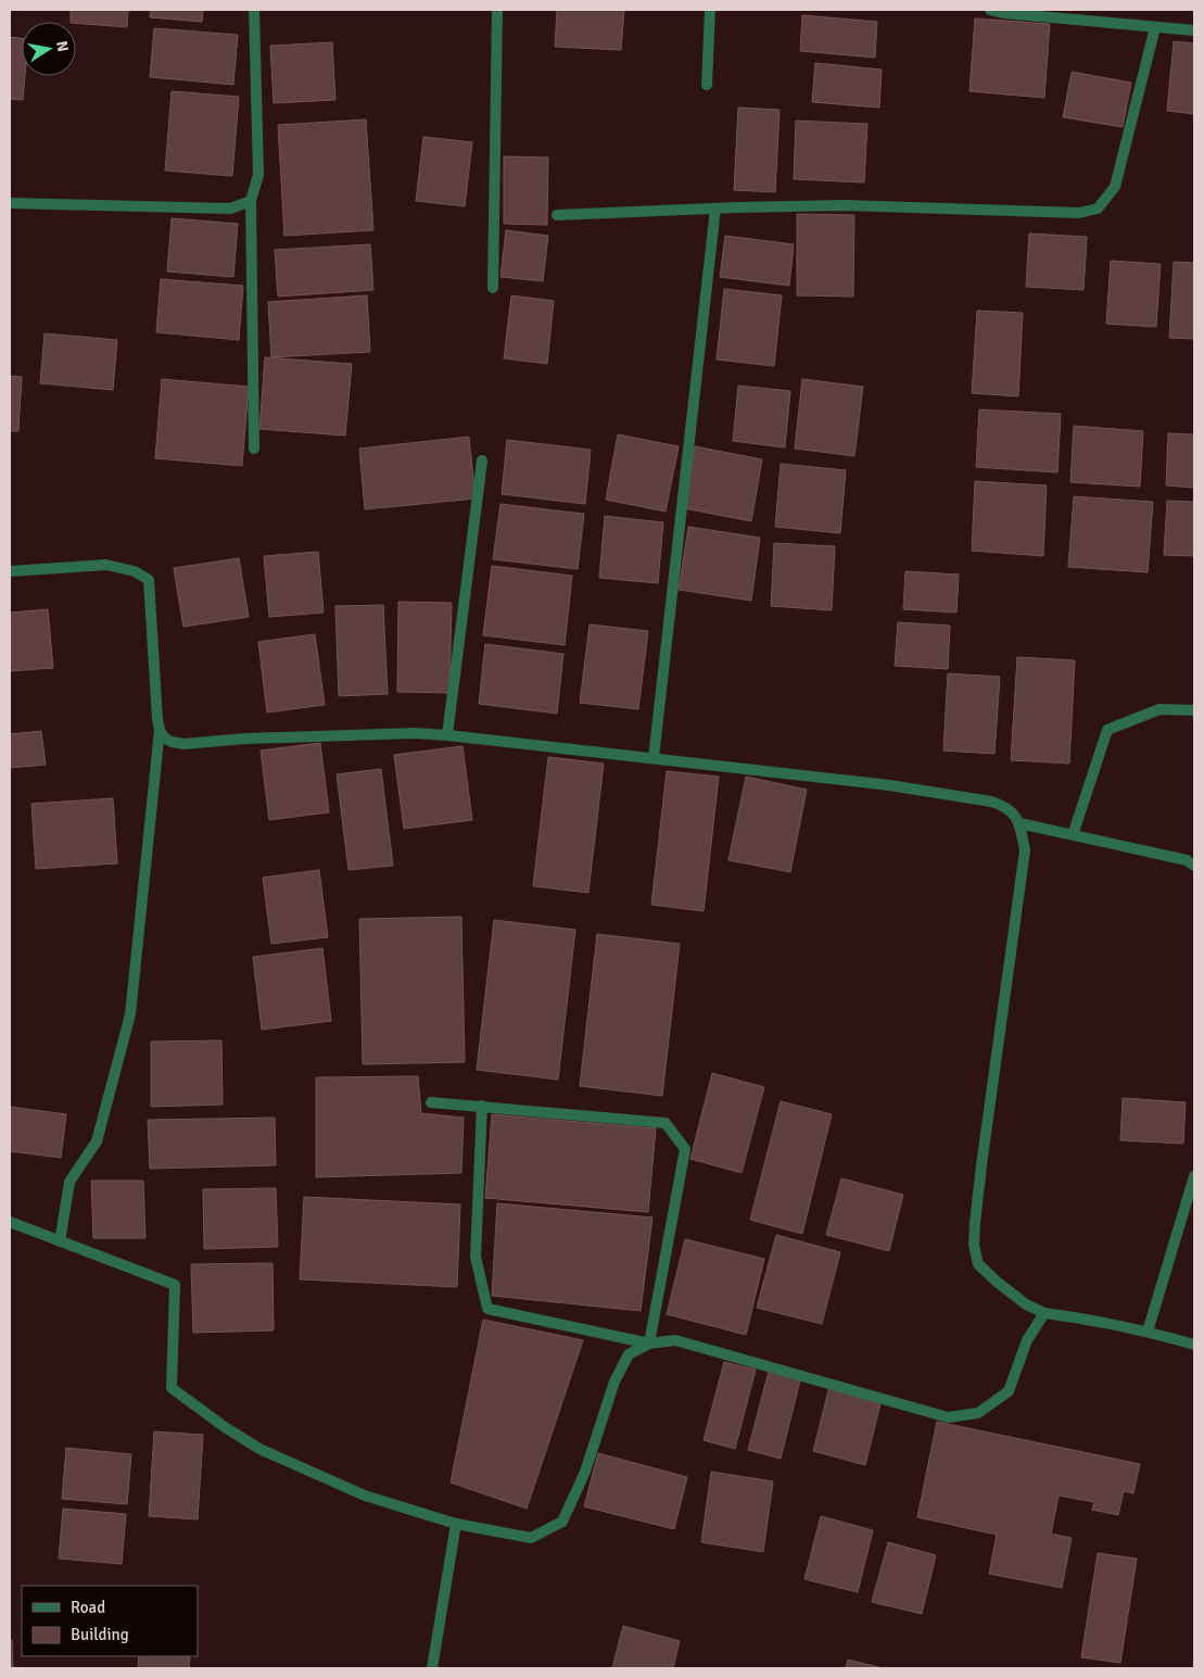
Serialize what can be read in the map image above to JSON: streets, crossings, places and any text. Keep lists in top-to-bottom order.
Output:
{
  "legend": ["Road", "Building"],
  "north": "right"
}
